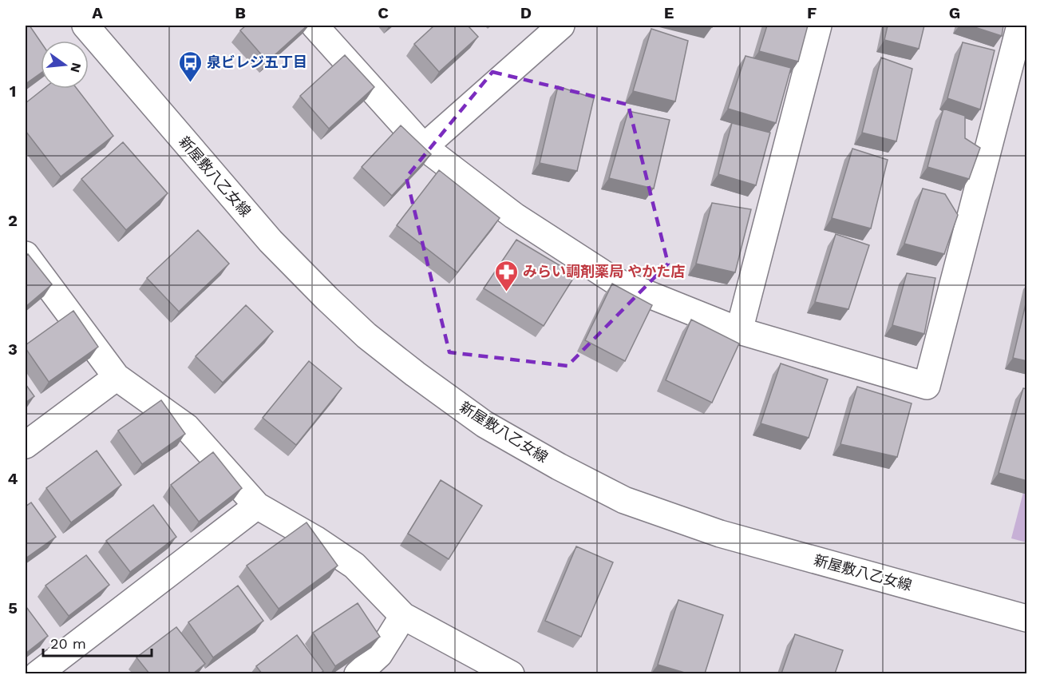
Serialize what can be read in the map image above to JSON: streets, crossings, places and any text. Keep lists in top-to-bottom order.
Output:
{
  "streets": {
    "street": ["新屋敷八乙女線"]
  },
  "places": {
    "bus stop": ["泉ビレジ五丁目"],
    "pharmacy": ["みらい調剤薬局 やかた店"]
  },
  "scale_bar": "20 m",
  "north": "right",
  "grid": {
    "columns": [
      "A",
      "B",
      "C",
      "D",
      "E",
      "F",
      "G"
    ],
    "rows": [
      "1",
      "2",
      "3",
      "4",
      "5"
    ]
  }
}
